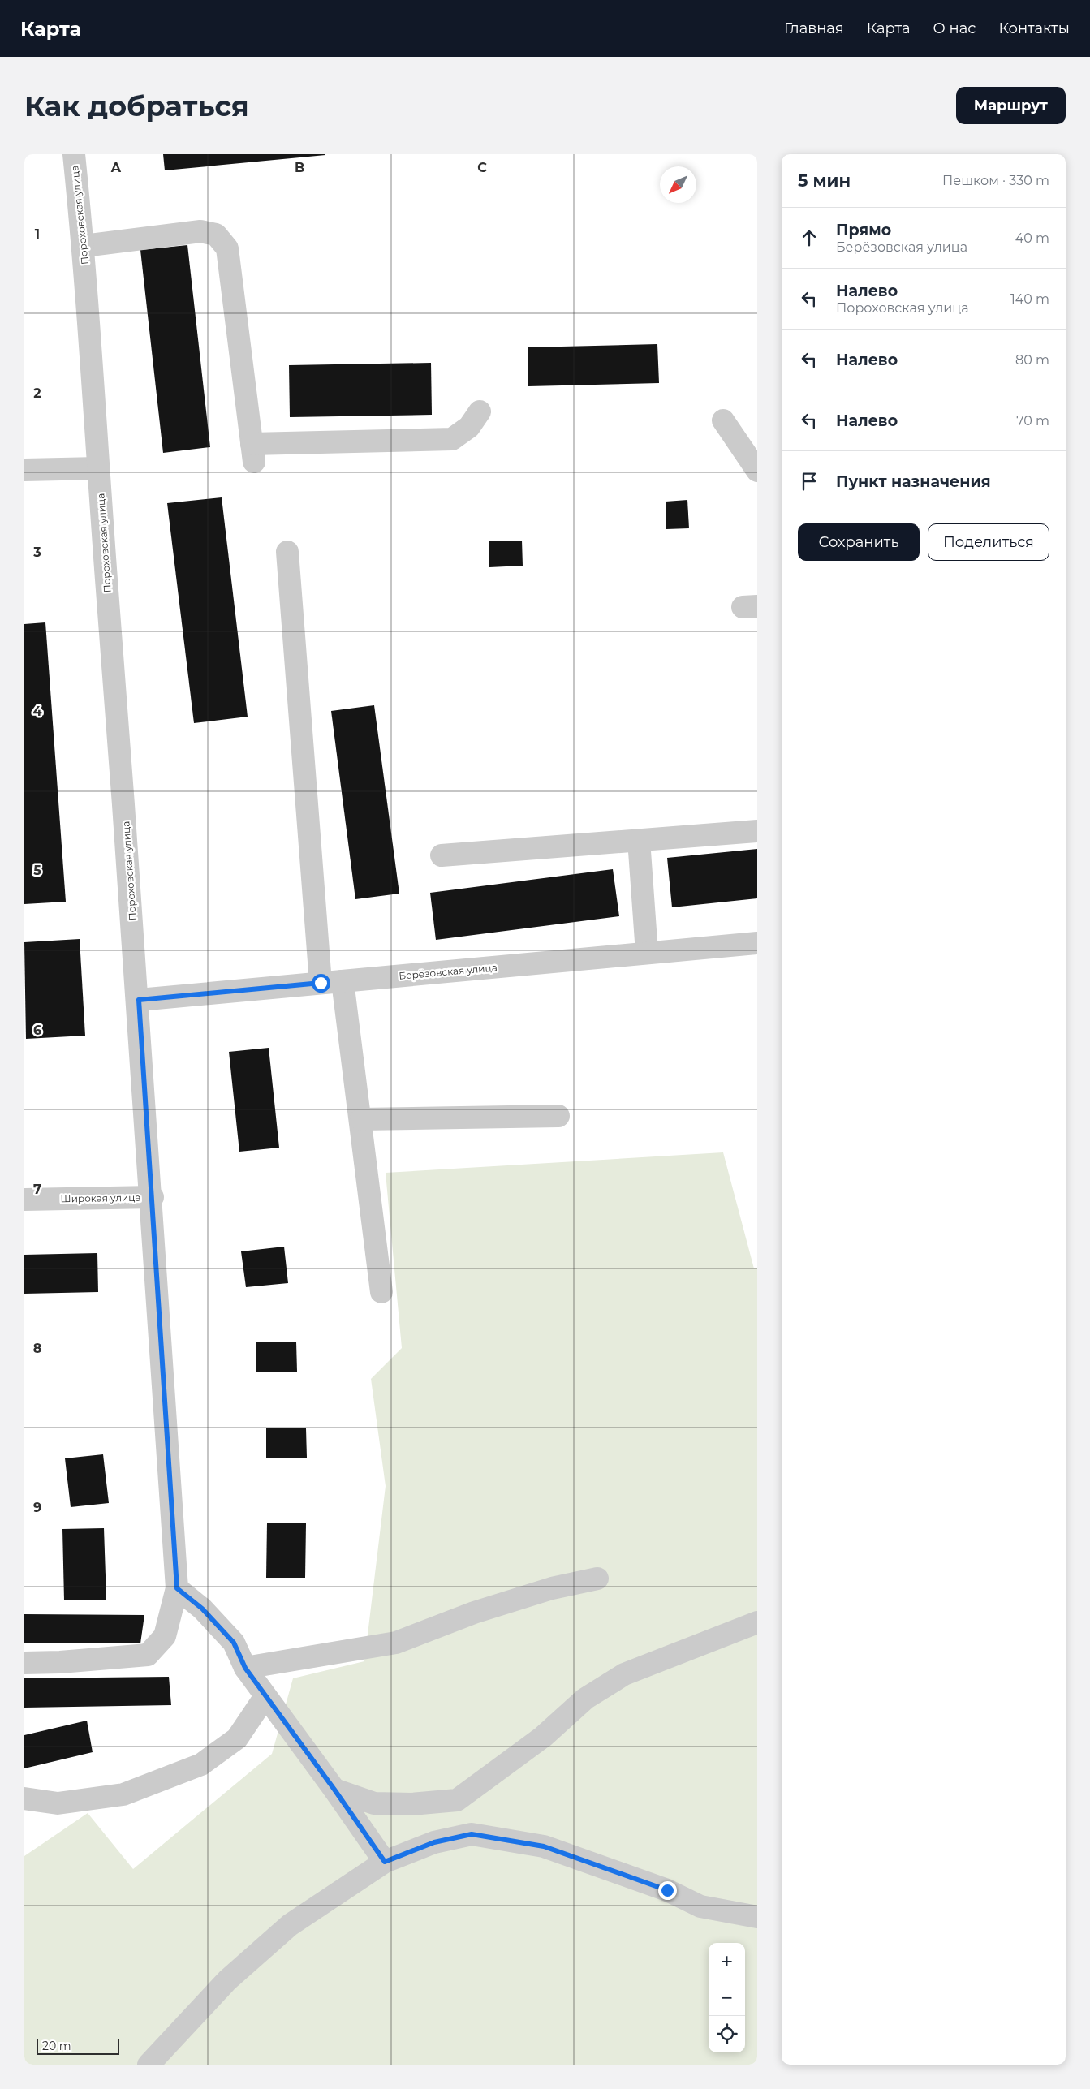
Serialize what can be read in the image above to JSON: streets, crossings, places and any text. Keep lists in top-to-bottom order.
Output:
{
  "streets": {
    "street": ["Пороховская улица", "Берёзовская улица", "Широкая улица"]
  },
  "crossings": [
    ["Пороховская улица", "Берёзовская улица"],
    ["Пороховская улица", "Широкая улица"]
  ],
  "scale_bar": "20 m",
  "north": "bottom left",
  "page": {
    "header": "Карта",
    "nav": [
      "Главная",
      "Карта",
      "О нас",
      "Контакты"
    ],
    "buttons": [
      "Маршрут",
      ["Сохранить", "Поделиться"]
    ],
    "title": "Как добраться",
    "heading": ["5 мин", "Пешком · 330 m"],
    "list": [
      ["Прямо", "Берёзовская улица", "40 m"],
      ["Налево", "Пороховская улица", "140 m"],
      ["Налево", "80 m"],
      ["Налево", "70 m"],
      "Пункт назначения"
    ],
    "map_buttons": ["+", "−"],
    "scale": "20 m"
  },
  "grid": {
    "columns": ["A", "B", "C"],
    "rows": [
      "1",
      "2",
      "3",
      "4",
      "5",
      "6",
      "7",
      "8",
      "9"
    ]
  }
}
